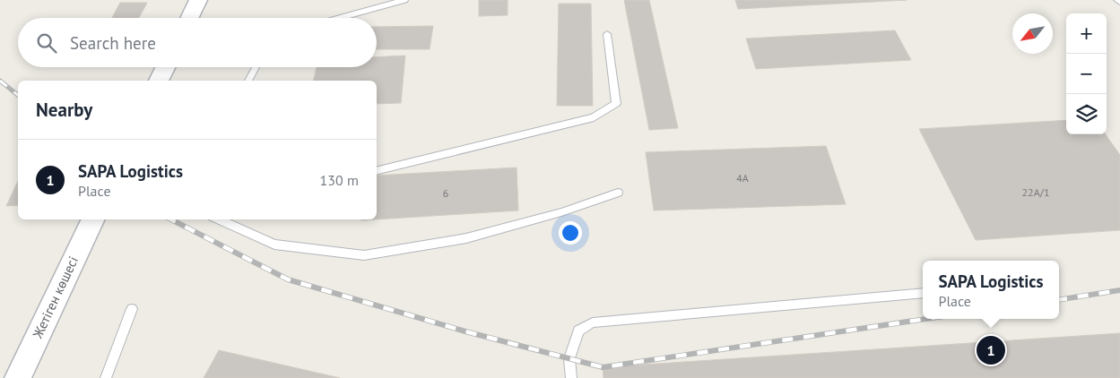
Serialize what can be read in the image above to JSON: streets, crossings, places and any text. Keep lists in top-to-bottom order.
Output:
{
  "streets": {
    "street": ["Жетіген көшесі"]
  },
  "house_numbers": ["4А", "22А/1", "6"],
  "north": "bottom left",
  "page": {
    "map_buttons": ["+", "−"],
    "search": "Search here",
    "heading": "Nearby",
    "list": [
      {
        "mark": "1",
        "name": "SAPA Logistics",
        "note": "Place",
        "value": "130 m"
      }
    ],
    "popup": ["SAPA Logistics", "Place"],
    "pins": "1"
  }
}
